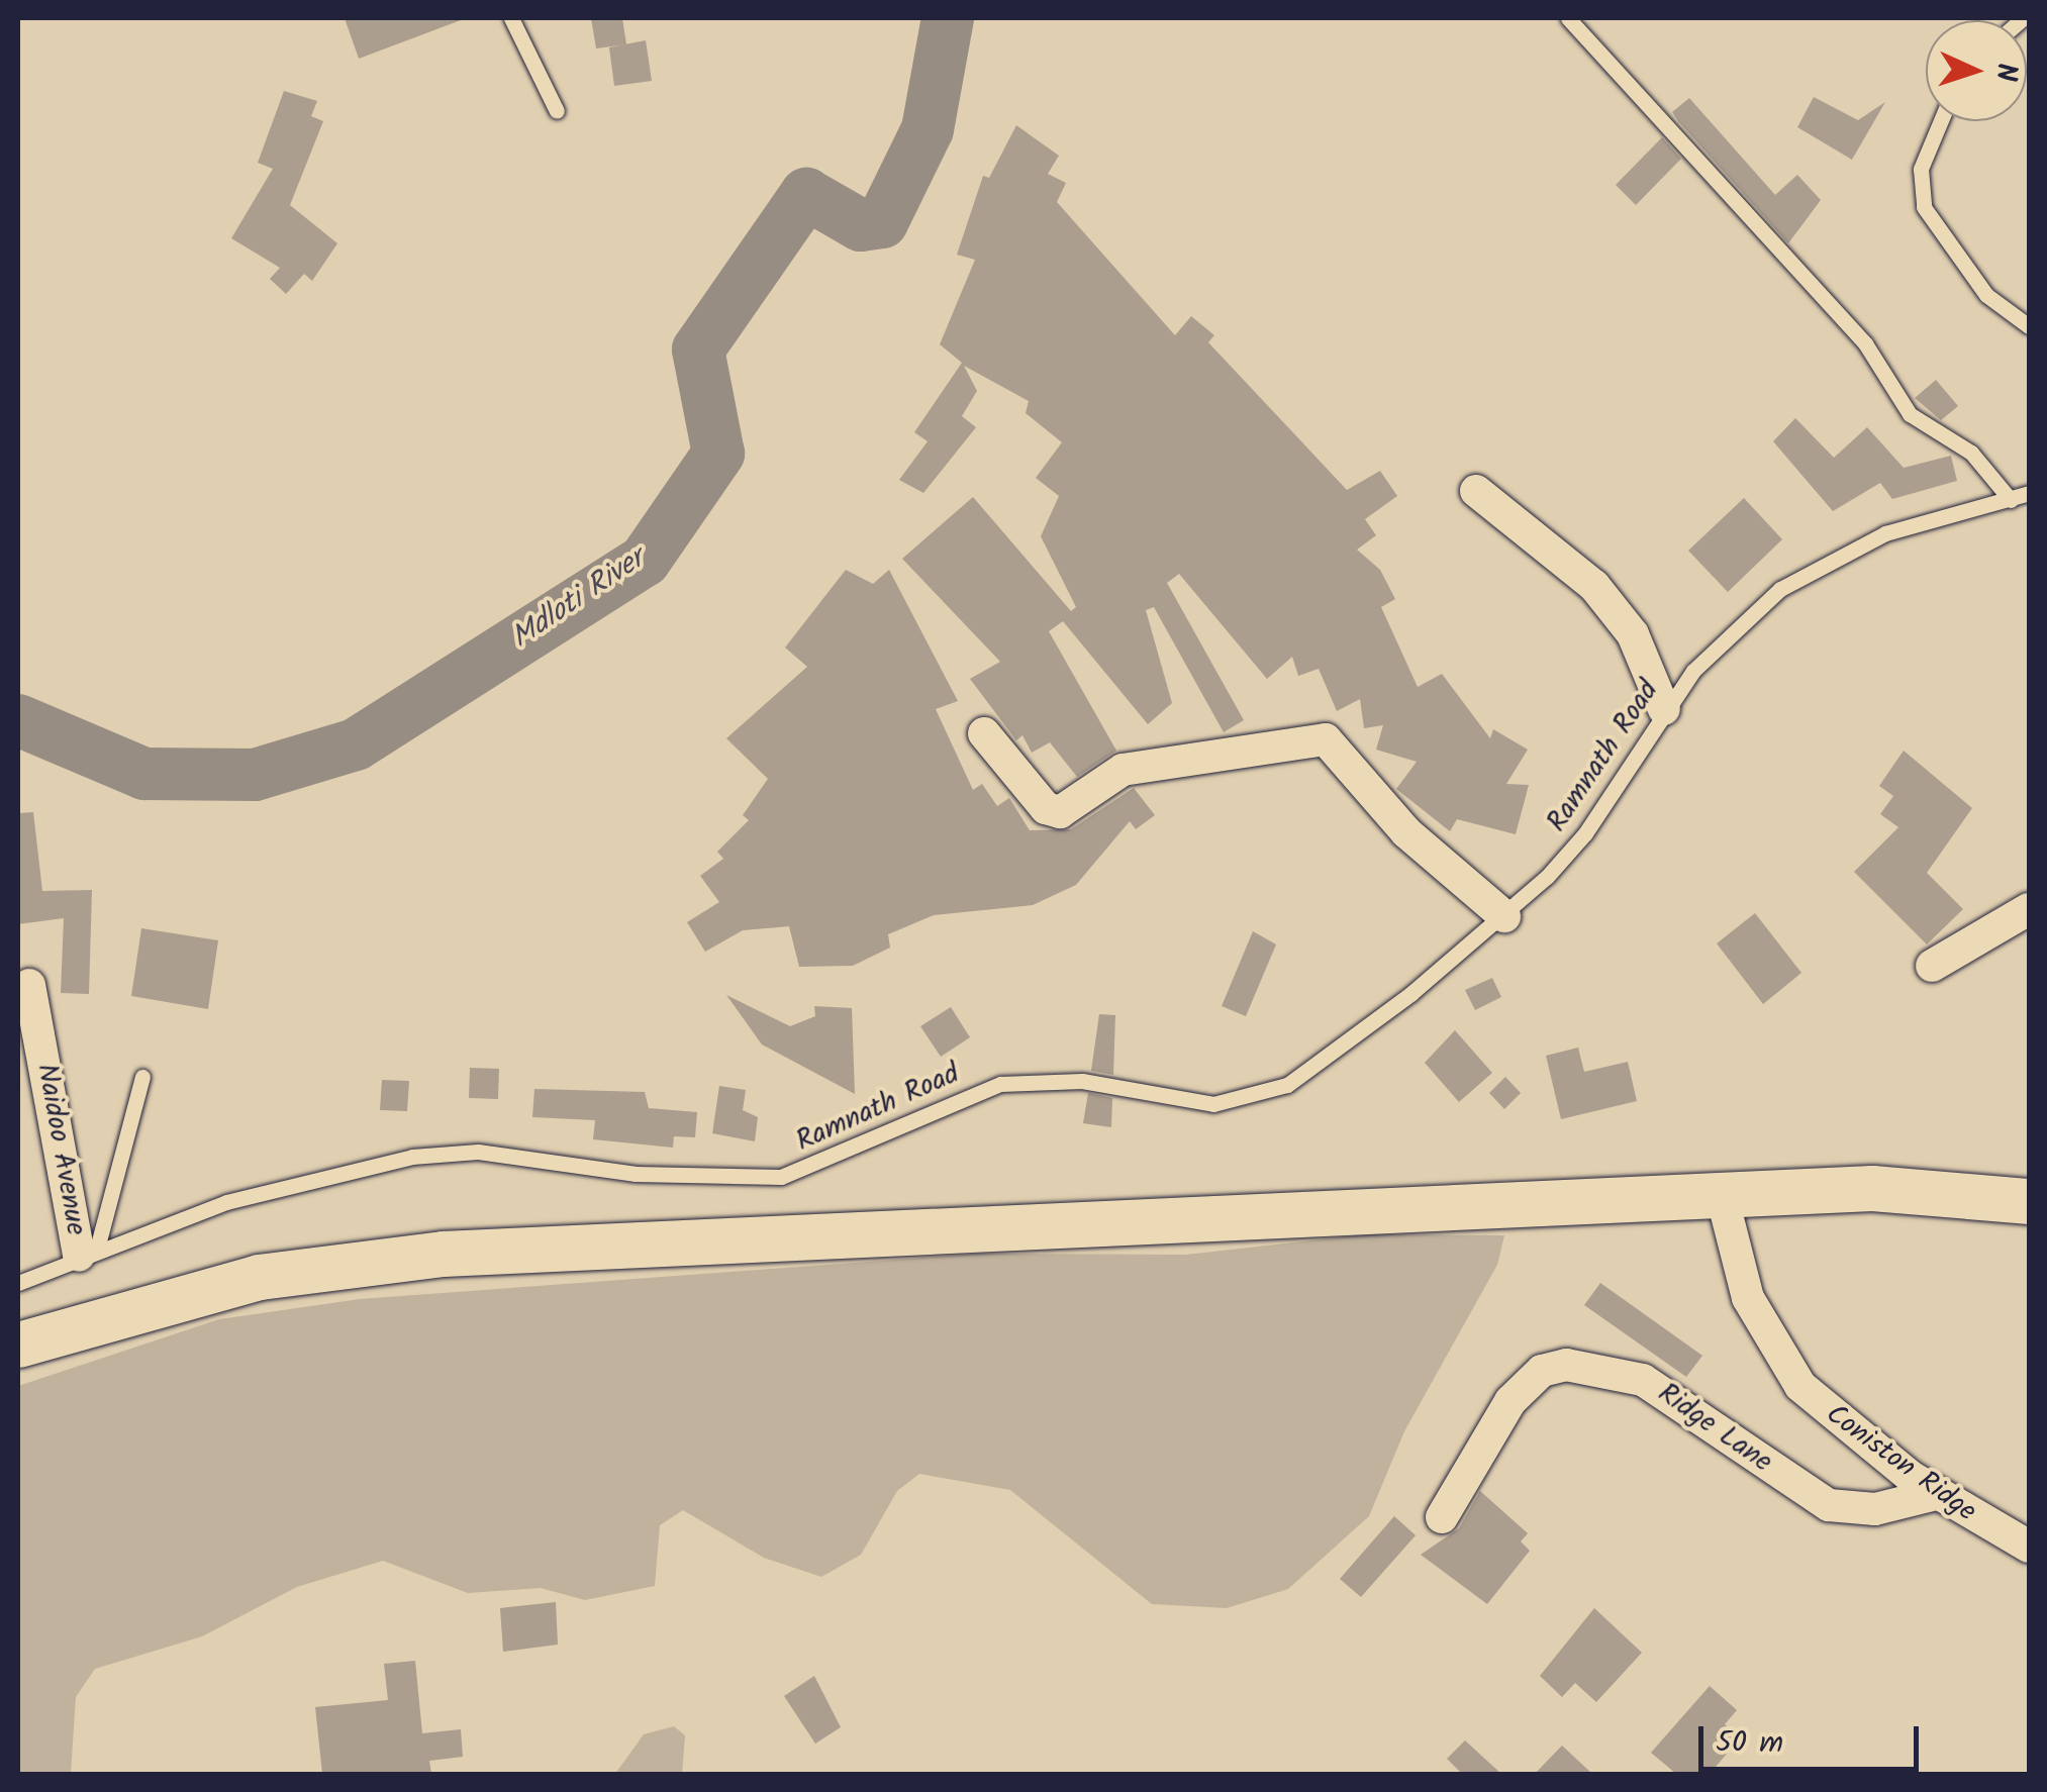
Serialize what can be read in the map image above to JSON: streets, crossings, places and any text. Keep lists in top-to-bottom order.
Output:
{
  "streets": {
    "street": ["Naidoo Avenue", "Ridge Lane", "Coniston Ridge"],
    "lane": ["Ramnath Road"]
  },
  "crossings": [
    ["Ramnath Road", "Naidoo Avenue"],
    ["Ridge Lane", "Coniston Ridge"]
  ],
  "water": ["Mdloti River"],
  "scale_bar": "50 m",
  "north": "right"
}
